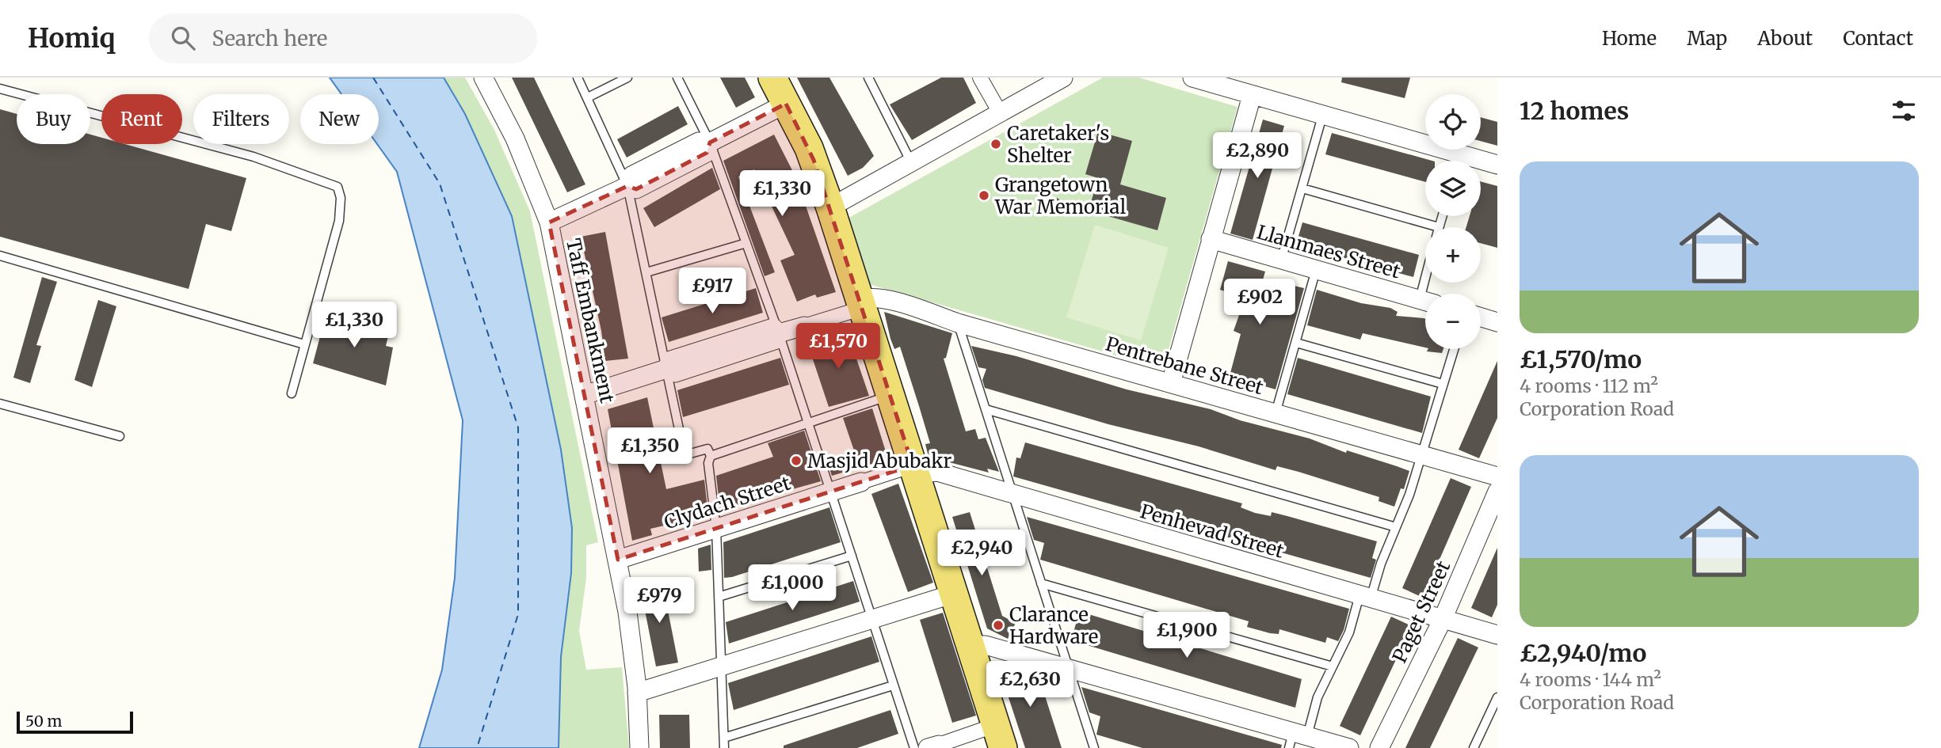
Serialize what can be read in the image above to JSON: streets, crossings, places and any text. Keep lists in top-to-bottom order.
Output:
{
  "streets": {
    "street": [
      "Llanmaes Street",
      "Taff Embankment",
      "Pentrebane Street",
      "Clydach Street",
      "Penhevad Street",
      "Paget Street"
    ]
  },
  "crossings": [
    ["Taff Embankment", "Clydach Street"],
    ["Clydach Street", "Penhevad Street"],
    ["Penhevad Street", "Paget Street"]
  ],
  "places": [
    "Caretaker's Shelter",
    "Grangetown War Memorial",
    "Masjid Abubakr",
    "Clarance Hardware"
  ],
  "scale_bar": "50 m",
  "page": {
    "header": "Homiq",
    "search": "Search here",
    "nav": [
      "Home",
      "Map",
      "About",
      "Contact"
    ],
    "heading": "12 homes",
    "map_buttons": ["+", "−"],
    "chip": [
      "Buy",
      "Rent",
      "Filters",
      "New"
    ],
    "price": [
      "£2,890",
      "£1,330",
      "£917",
      "£902",
      "£1,330",
      "£1,570",
      "£1,350",
      "£2,940",
      "£1,000",
      "£979",
      "£1,900",
      "£2,630"
    ],
    "list": [
      {
        "name": "£1,570/mo",
        "note": "4 rooms · 112 m² · Corporation Road"
      },
      {
        "name": "£2,940/mo",
        "note": "4 rooms · 144 m² · Corporation Road"
      }
    ],
    "scale": "50 m"
  }
}
